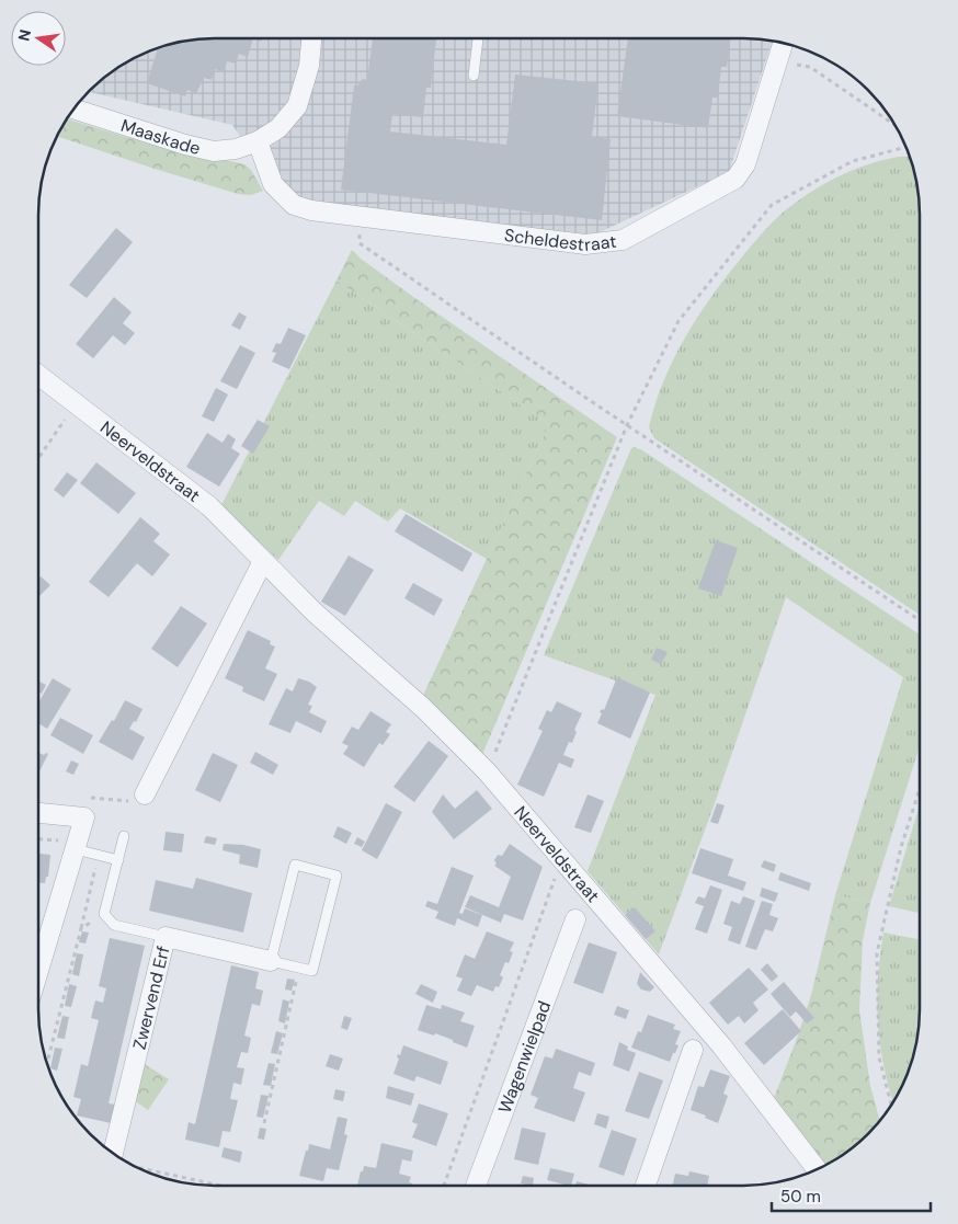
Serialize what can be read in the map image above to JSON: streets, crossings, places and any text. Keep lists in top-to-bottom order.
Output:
{
  "streets": {
    "street": [
      "Maaskade",
      "Scheldestraat",
      "Neerveldstraat",
      "Zwervend Erf",
      "Wagenwielpad"
    ]
  },
  "crossings": [
    ["Maaskade", "Scheldestraat"]
  ],
  "scale_bar": "50 m",
  "north": "left"
}
